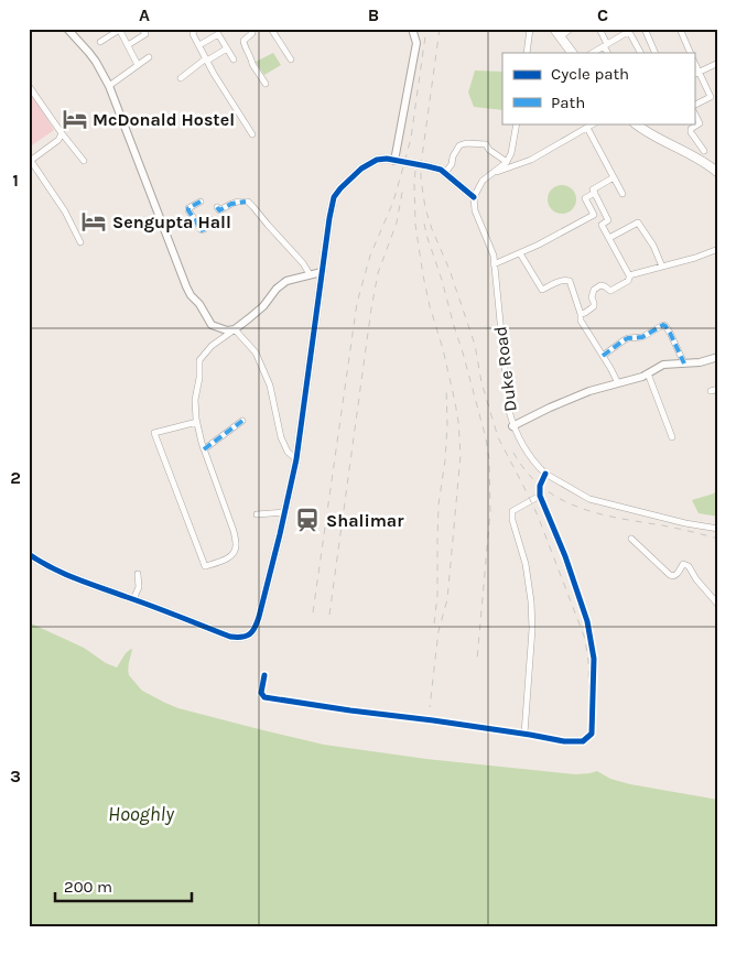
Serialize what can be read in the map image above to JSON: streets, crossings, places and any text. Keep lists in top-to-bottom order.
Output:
{
  "streets": {
    "street": ["Duke Road"]
  },
  "water": ["Hooghly"],
  "places": {
    "hotel": ["McDonald Hostel", "Sengupta Hall"],
    "station": ["Shalimar"]
  },
  "legend": ["Cycle path", "Path"],
  "scale_bar": "200 m",
  "grid": {
    "columns": ["A", "B", "C"],
    "rows": ["1", "2", "3"]
  }
}
